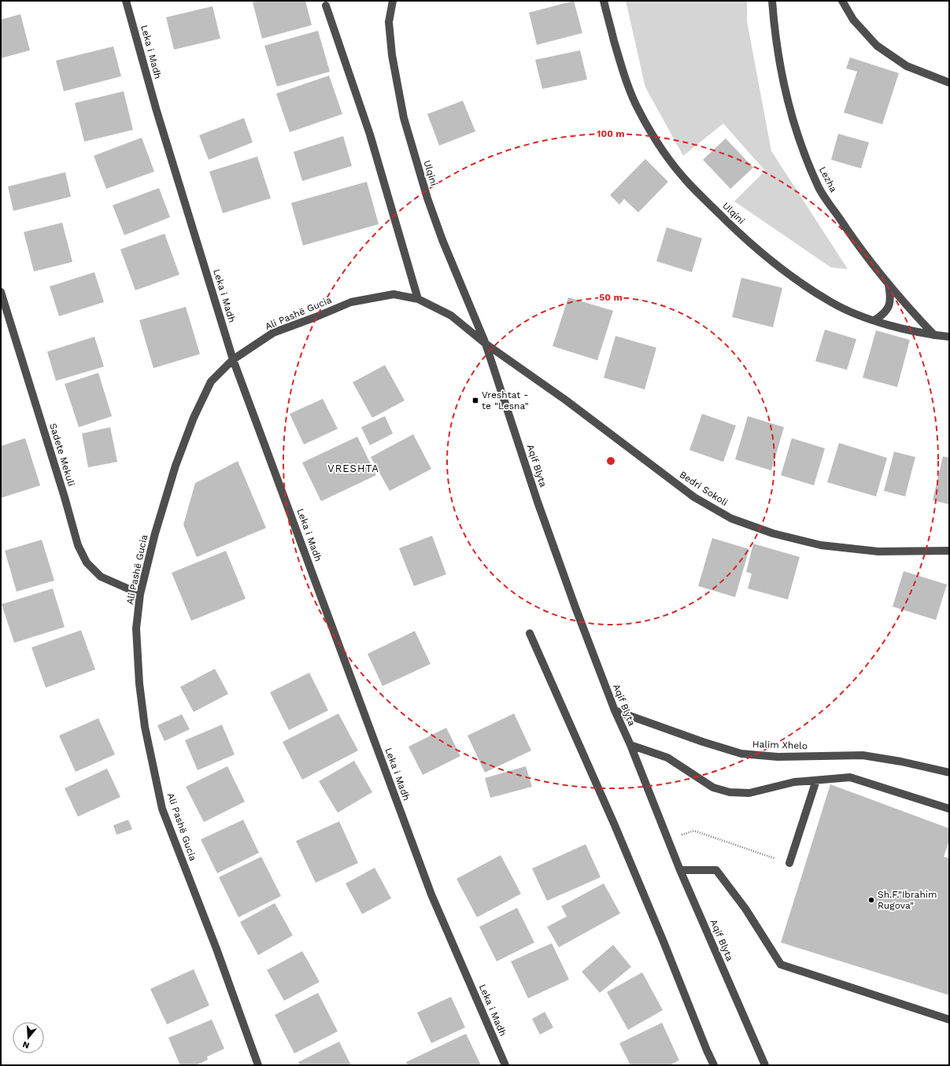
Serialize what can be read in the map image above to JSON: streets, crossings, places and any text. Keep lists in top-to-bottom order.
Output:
{
  "streets": {
    "street": [
      "Leka i Madh",
      "Ulqini",
      "Lezha",
      "Ali Pashë Gucia",
      "Sadete Mekuli",
      "Aqif Blyta",
      "Bedri Sokoli",
      "Halim Xhelo"
    ]
  },
  "crossings": [
    ["Leka i Madh", "Ali Pashë Gucia"],
    ["Ulqini", "Lezha"],
    ["Ulqini", "Ali Pashë Gucia"],
    ["Ulqini", "Aqif Blyta"],
    ["Ulqini", "Bedri Sokoli"],
    ["Ali Pashë Gucia", "Sadete Mekuli"],
    ["Ali Pashë Gucia", "Aqif Blyta"],
    ["Ali Pashë Gucia", "Bedri Sokoli"],
    ["Aqif Blyta", "Bedri Sokoli"],
    ["Aqif Blyta", "Halim Xhelo"]
  ],
  "districts": ["VRESHTA"],
  "places": {
    "transit": ["Vreshtat - te \"Lesna\""],
    "other": ["Sh.F.\"Ibrahim Rugova\""]
  },
  "north": "bottom",
  "rings": ["100 m", "50 m"]
}
